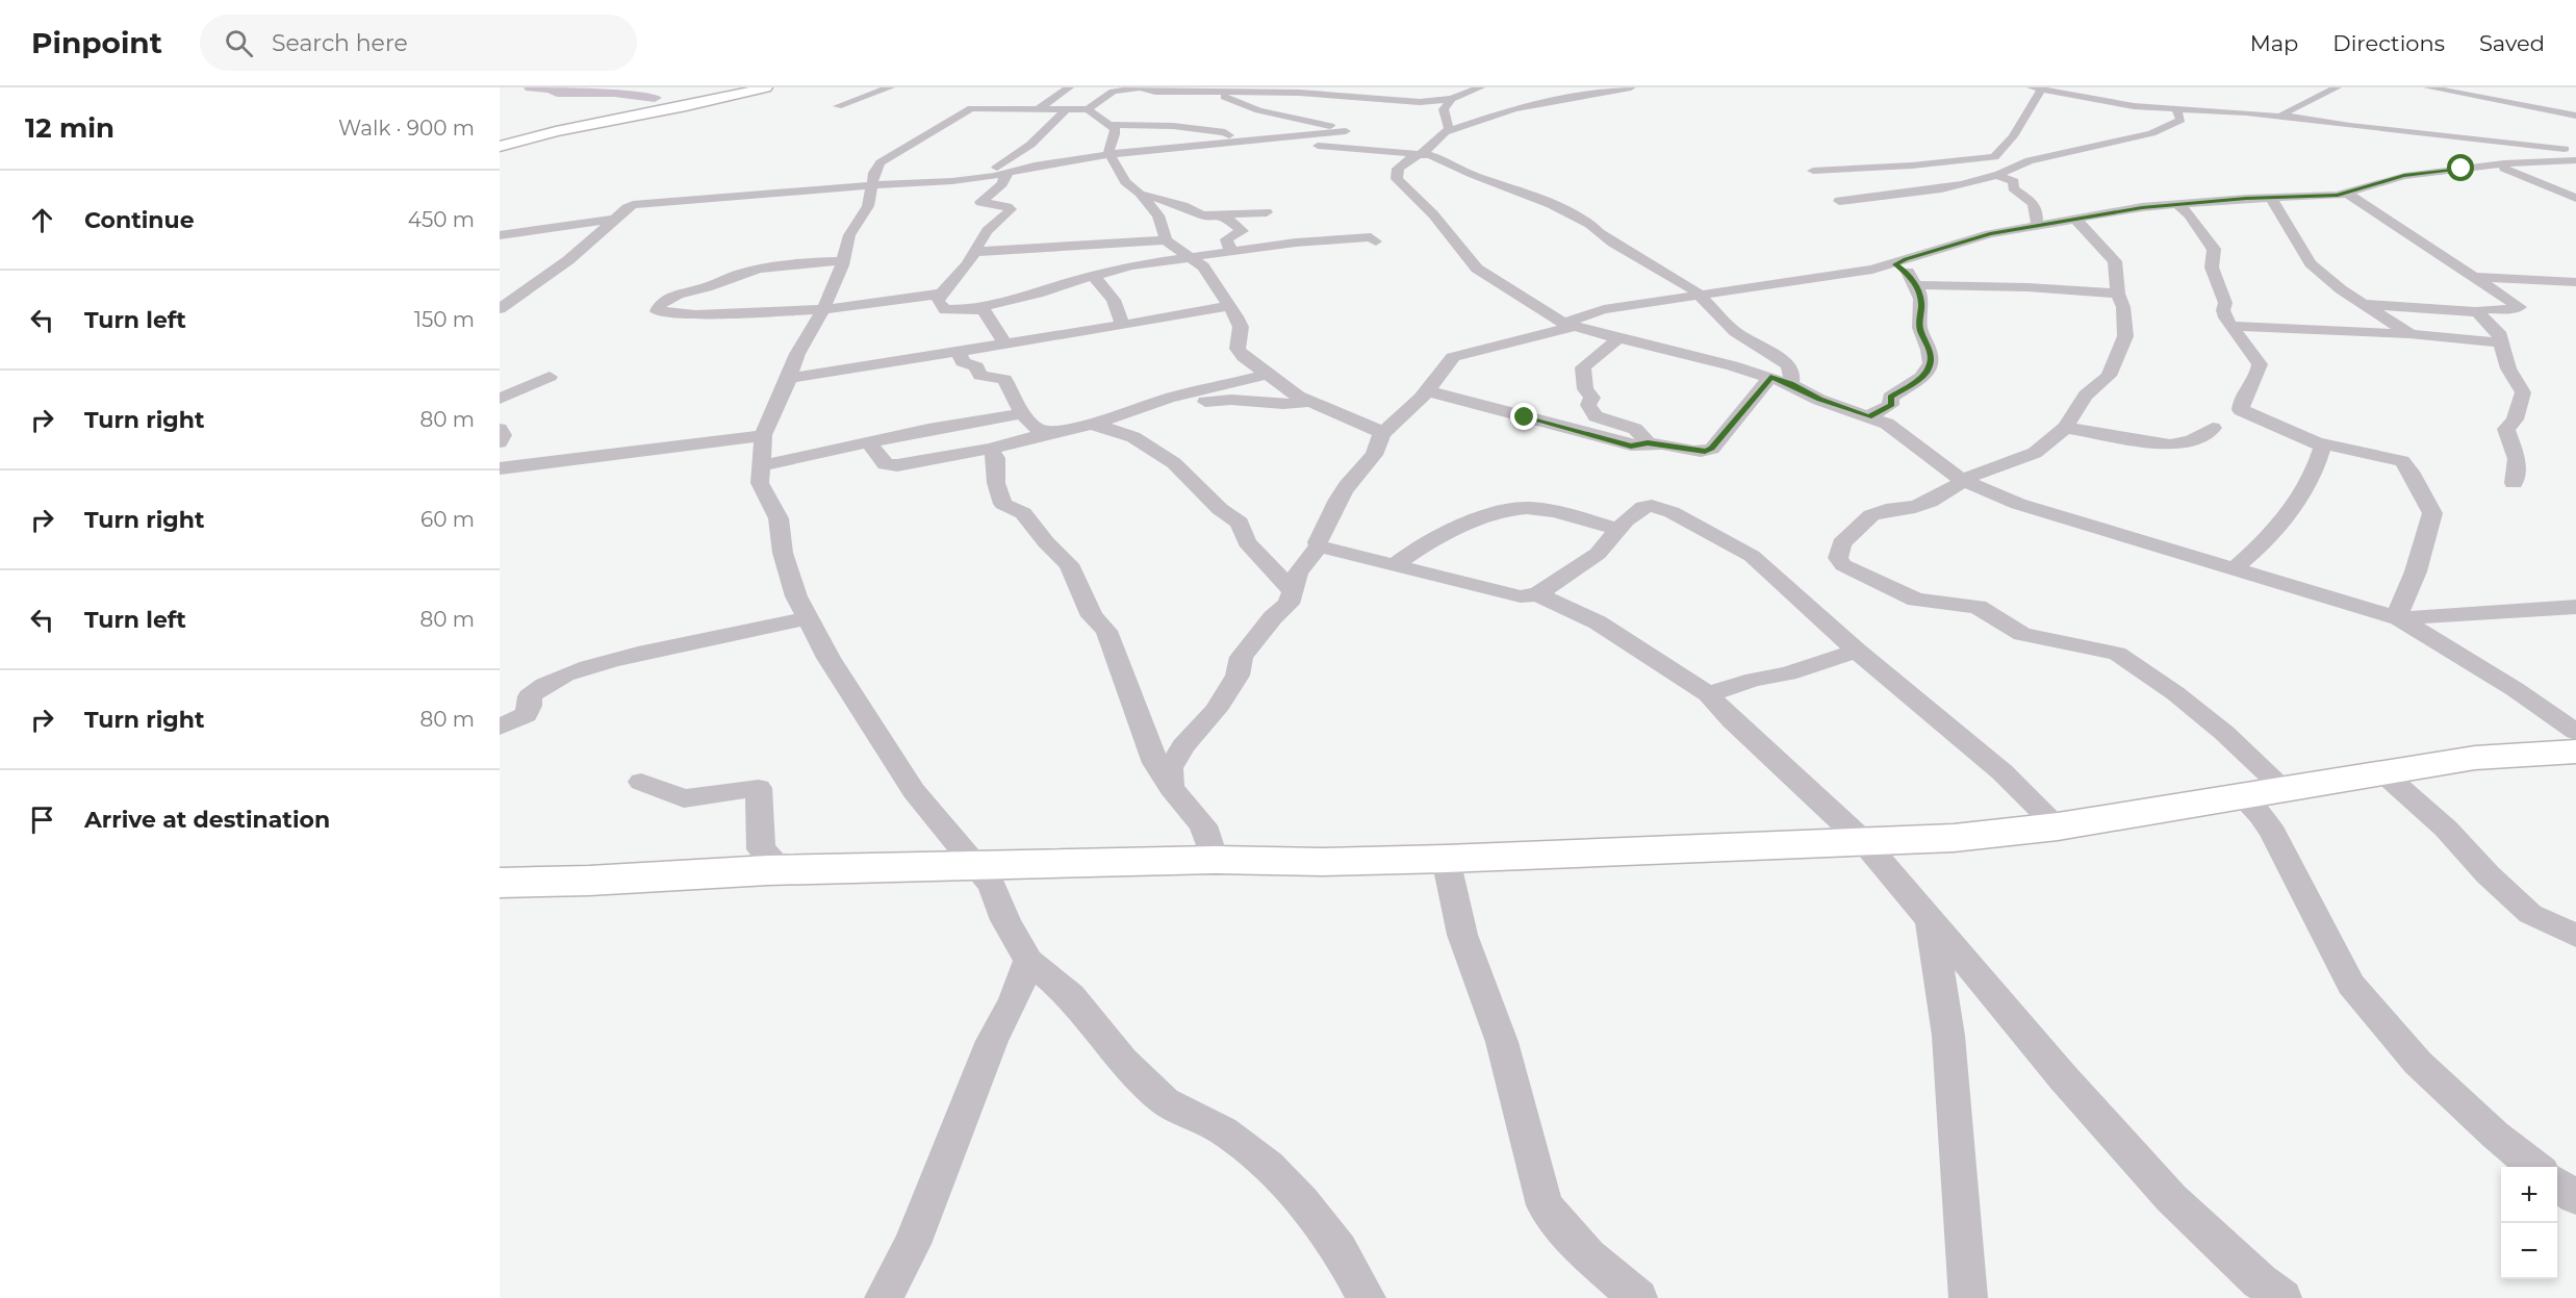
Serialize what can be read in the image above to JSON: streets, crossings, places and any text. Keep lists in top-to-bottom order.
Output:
{
  "page": {
    "header": "Pinpoint",
    "search": "Search here",
    "nav": ["Map", "Directions", "Saved"],
    "heading": ["12 min", "Walk · 900 m"],
    "list": [
      ["Continue", "450 m"],
      ["Turn left", "150 m"],
      ["Turn right", "80 m"],
      ["Turn right", "60 m"],
      ["Turn left", "80 m"],
      ["Turn right", "80 m"],
      "Arrive at destination"
    ],
    "map_buttons": ["+", "−"]
  }
}
